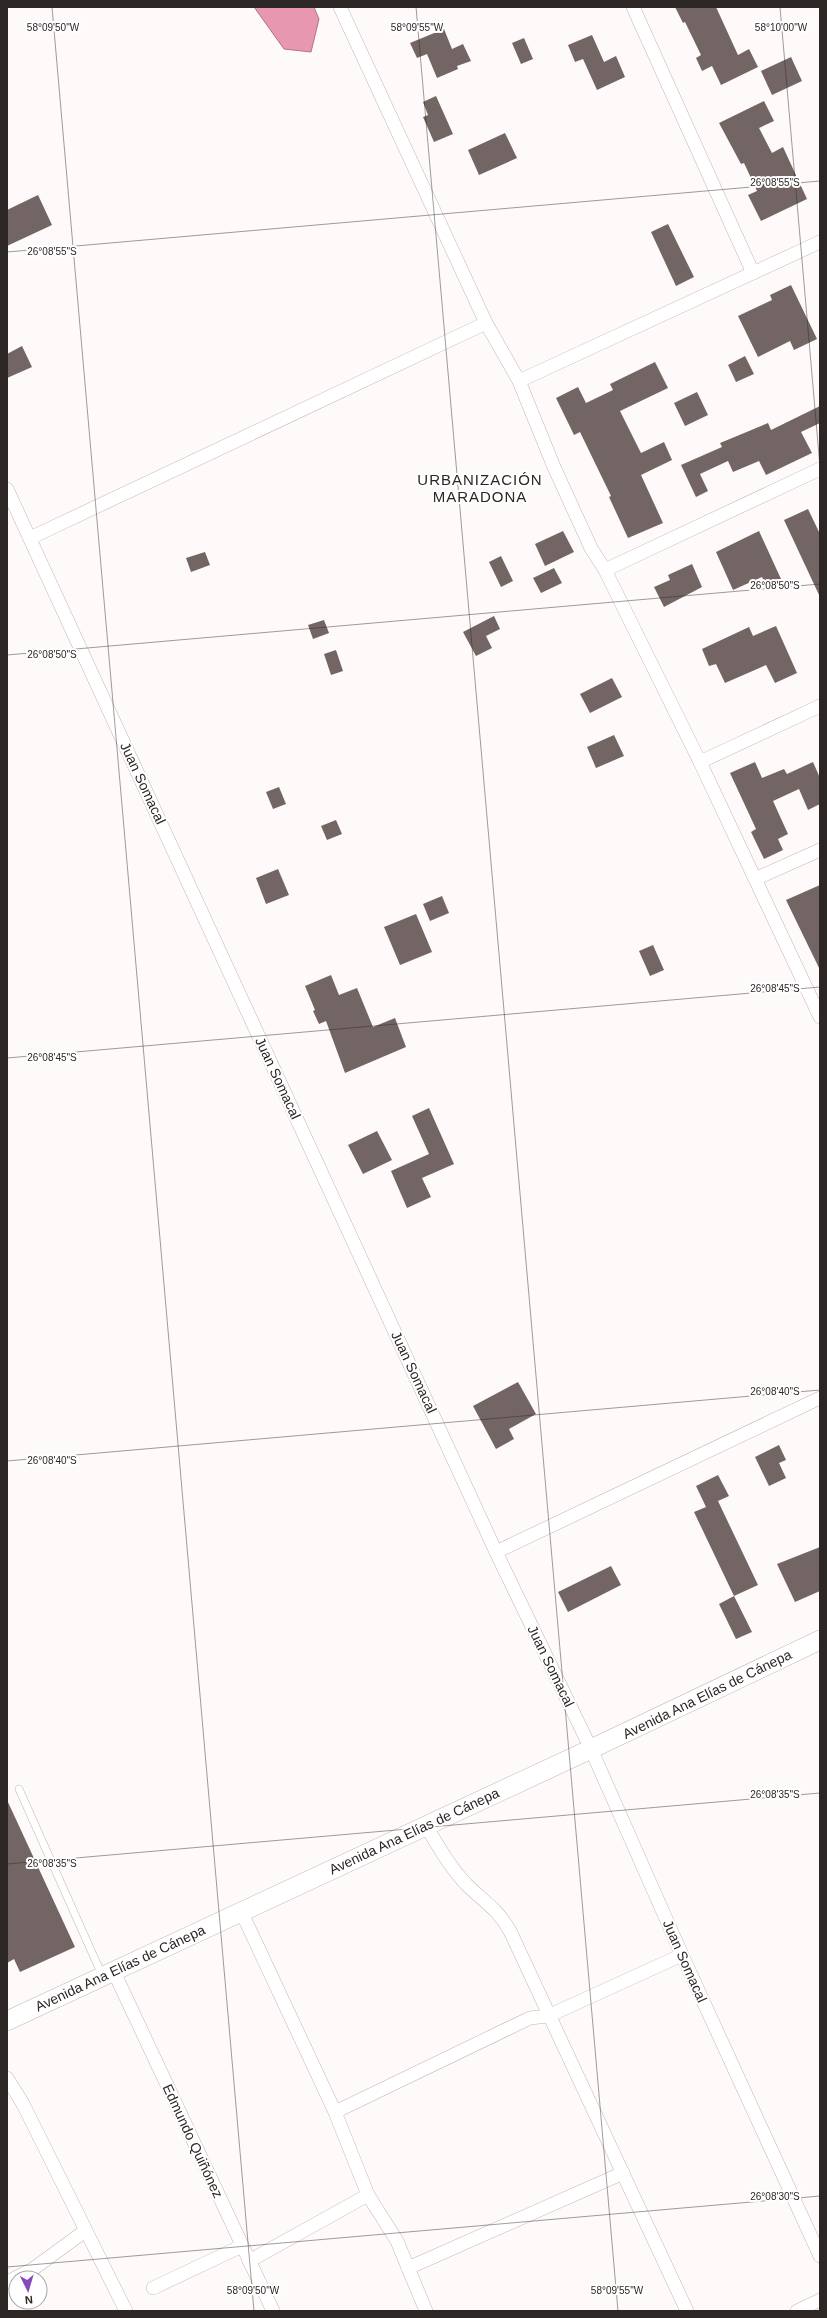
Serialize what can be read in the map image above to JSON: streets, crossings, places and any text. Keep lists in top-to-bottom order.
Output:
{
  "streets": {
    "main road": ["Avenida Ana Elías de Cánepa"],
    "street": ["Juan Somacal", "Edmundo Quiñónez"]
  },
  "crossings": [
    ["Juan Somacal", "Avenida Ana Elías de Cánepa"],
    ["Avenida Ana Elías de Cánepa", "Edmundo Quiñónez"]
  ],
  "districts": ["URBANIZACIÓN MARADONA"],
  "north": "bottom",
  "coordinates": [
    "58°09'50\"W",
    "58°09'55\"W",
    "58°10'00\"W",
    "26°08'55\"S",
    "26°08'50\"S",
    "26°08'45\"S",
    "26°08'40\"S",
    "26°08'35\"S",
    "26°08'30\"S"
  ]
}
